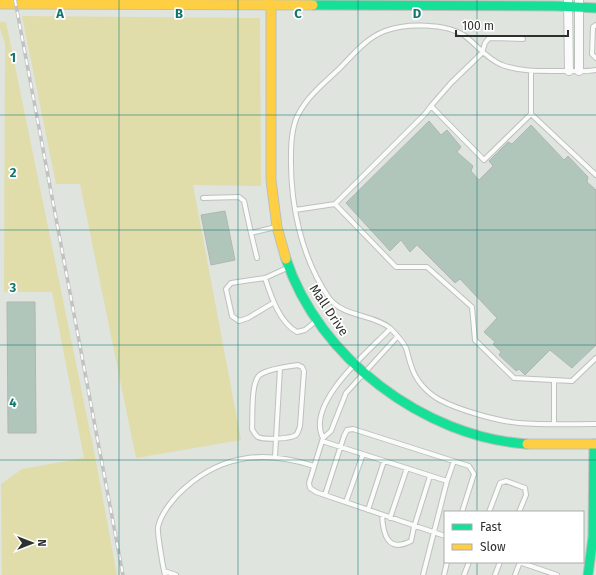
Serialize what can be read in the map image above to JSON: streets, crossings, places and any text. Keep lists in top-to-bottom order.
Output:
{
  "streets": {
    "street": ["Mall Drive"]
  },
  "legend": ["Fast", "Slow"],
  "scale_bar": "100 m",
  "north": "right",
  "grid": {
    "columns": [
      "A",
      "B",
      "C",
      "D"
    ],
    "rows": [
      "1",
      "2",
      "3",
      "4"
    ]
  }
}
